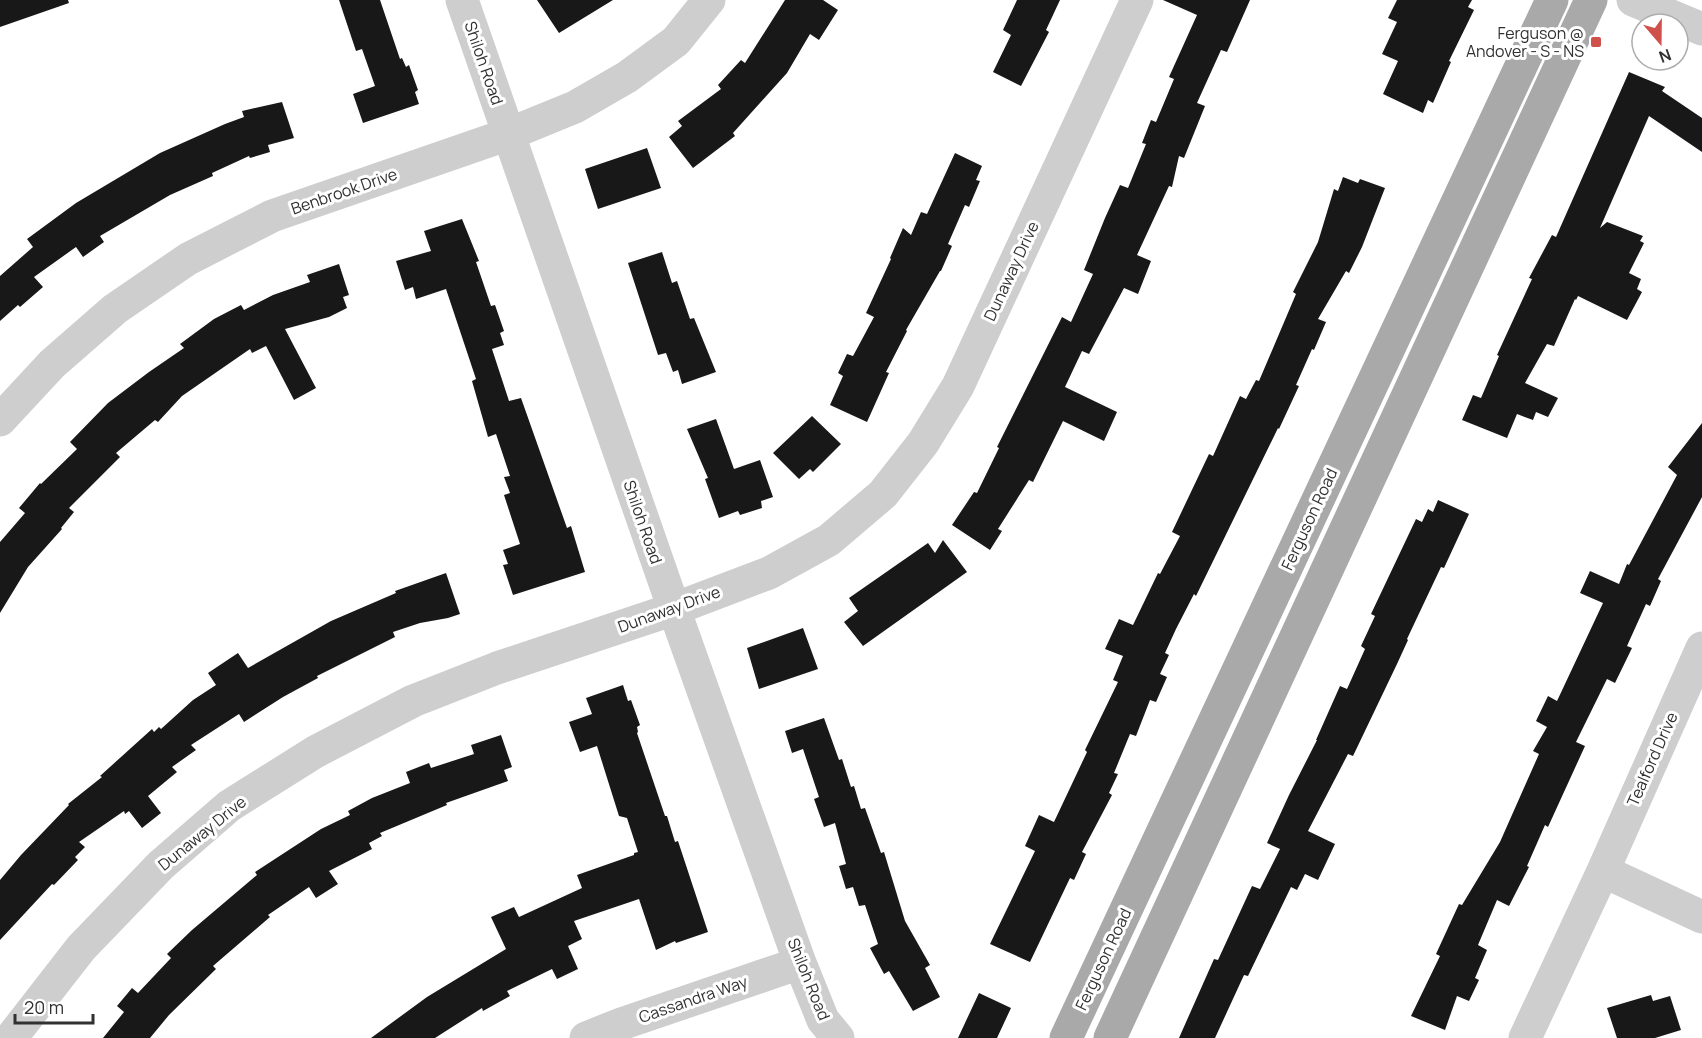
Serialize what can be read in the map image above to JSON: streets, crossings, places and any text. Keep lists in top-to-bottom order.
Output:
{
  "streets": {
    "main road": ["Ferguson Road"],
    "street": [
      "Shiloh Road",
      "Benbrook Drive",
      "Dunaway Drive",
      "Tealford Drive",
      "Cassandra Way"
    ]
  },
  "crossings": [
    ["Shiloh Road", "Benbrook Drive"],
    ["Shiloh Road", "Dunaway Drive"],
    ["Shiloh Road", "Cassandra Way"]
  ],
  "places": {
    "transit": ["Ferguson @ Andover - S - NS"]
  },
  "scale_bar": "20 m",
  "north": "bottom"
}
